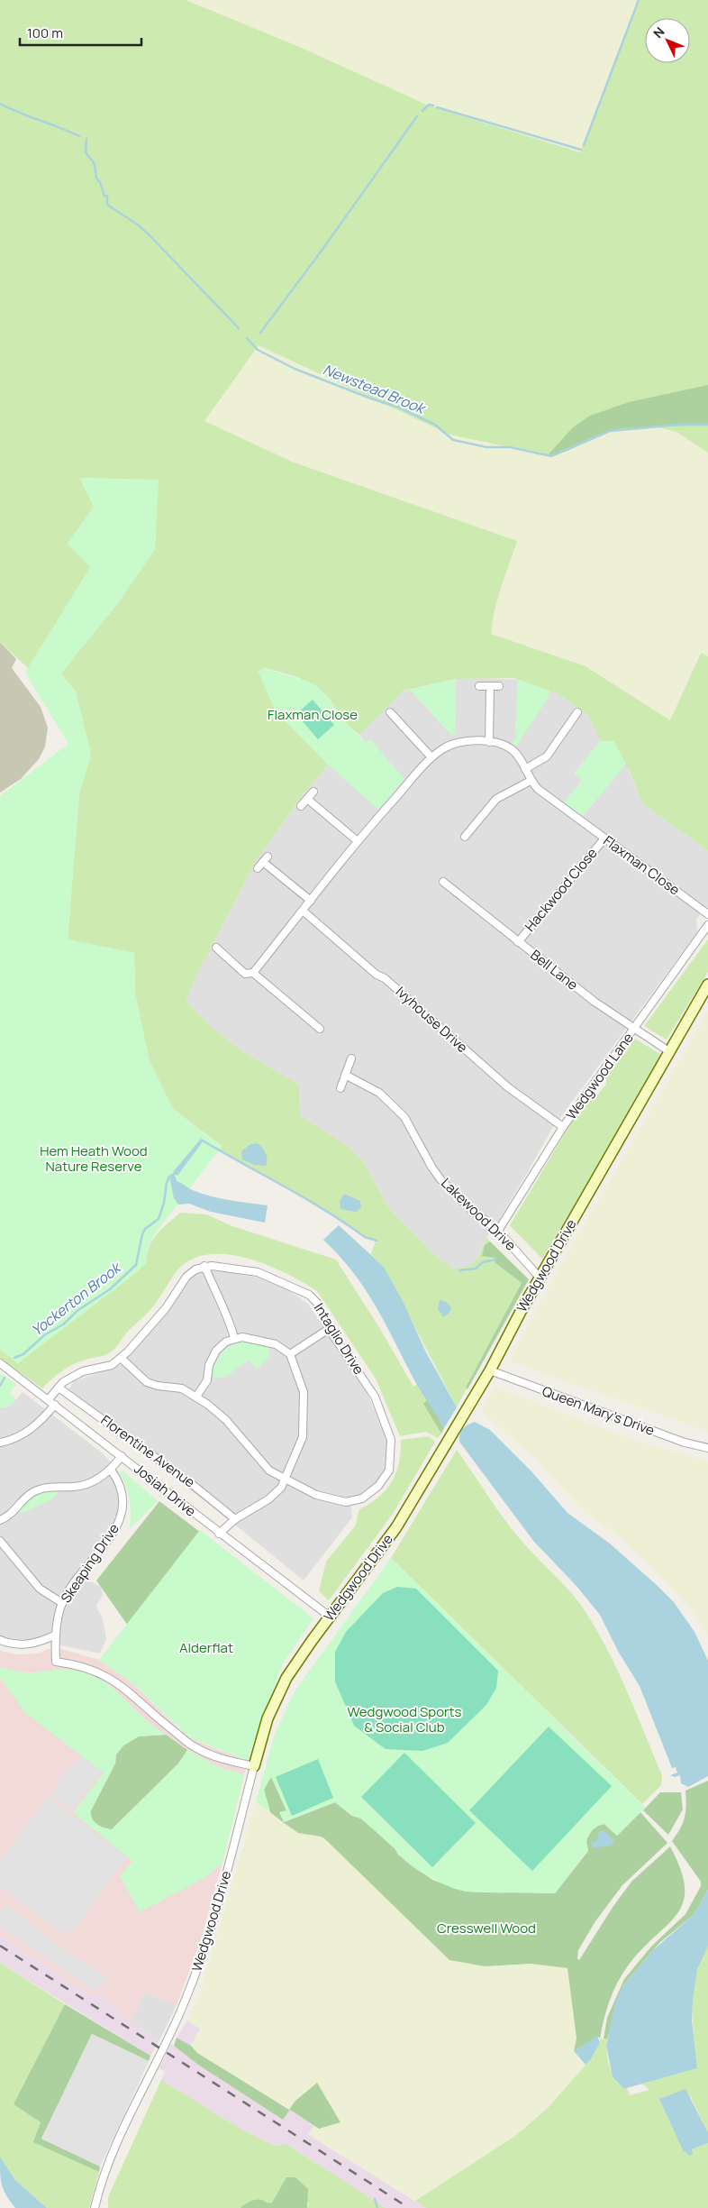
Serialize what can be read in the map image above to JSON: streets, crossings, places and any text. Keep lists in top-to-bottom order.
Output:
{
  "streets": {
    "street": [
      "Flaxman Close",
      "Hackwood Close",
      "Bell Lane",
      "Ivyhouse Drive",
      "Wedgwood Lane",
      "Lakewood Drive",
      "Wedgwood Drive",
      "Intaglio Drive",
      "Queen Mary's Drive",
      "Florentine Avenue",
      "Josiah Drive",
      "Skeaping Drive"
    ]
  },
  "crossings": [
    ["Flaxman Close", "Hackwood Close"],
    ["Flaxman Close", "Ivyhouse Drive"],
    ["Hackwood Close", "Bell Lane"],
    ["Bell Lane", "Wedgwood Lane"],
    ["Bell Lane", "Wedgwood Drive"],
    ["Ivyhouse Drive", "Wedgwood Lane"],
    ["Wedgwood Lane", "Lakewood Drive"],
    ["Lakewood Drive", "Wedgwood Drive"],
    ["Wedgwood Drive", "Queen Mary's Drive"],
    ["Wedgwood Drive", "Josiah Drive"],
    ["Wedgwood Drive", "Skeaping Drive"]
  ],
  "water": ["Newstead Brook", "Yockerton Brook"],
  "parks": [
    "Flaxman Close",
    "Hem Heath Wood Nature Reserve",
    "Alderflat",
    "Wedgwood Sports & Social Club",
    "Cresswell Wood"
  ],
  "scale_bar": "100 m",
  "north": "top left"
}
